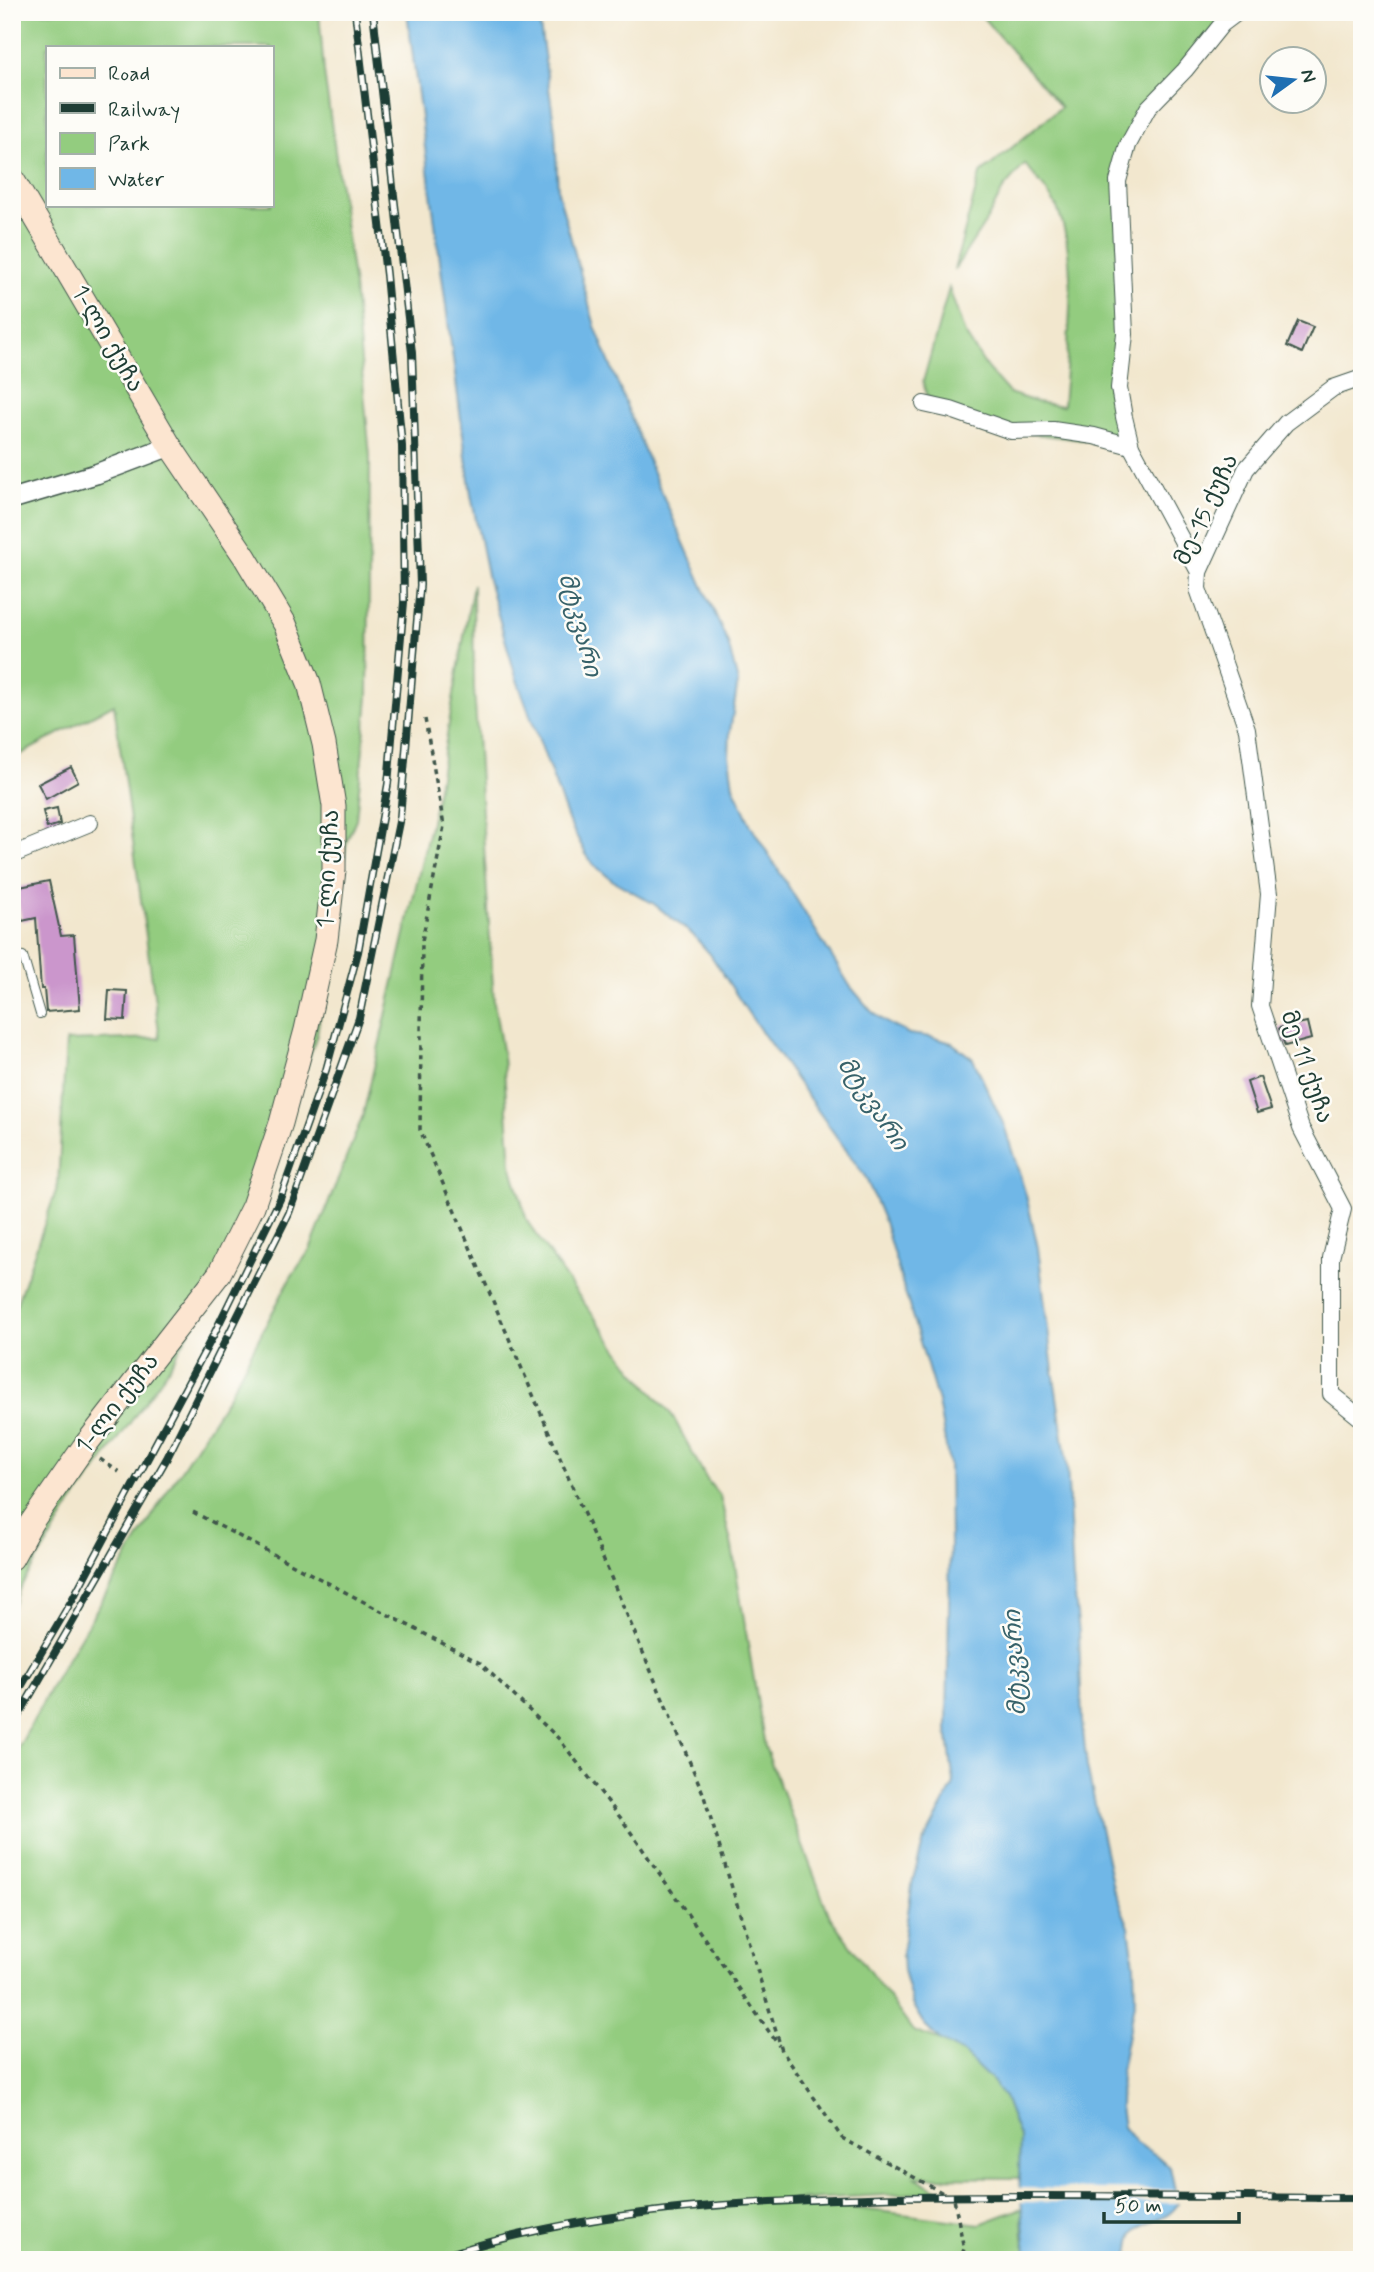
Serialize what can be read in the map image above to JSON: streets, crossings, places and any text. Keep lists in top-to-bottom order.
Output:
{
  "streets": {
    "main road": ["1-ლი ქუჩა"],
    "street": ["მე-15 ქუჩა", "მე-11 ქუჩა"]
  },
  "crossings": [
    ["მე-15 ქუჩა", "მე-11 ქუჩა"]
  ],
  "water": ["მტკვარი"],
  "legend": [
    "Road",
    "Railway",
    "Park",
    "Water"
  ],
  "scale_bar": "50 m",
  "north": "right"
}
